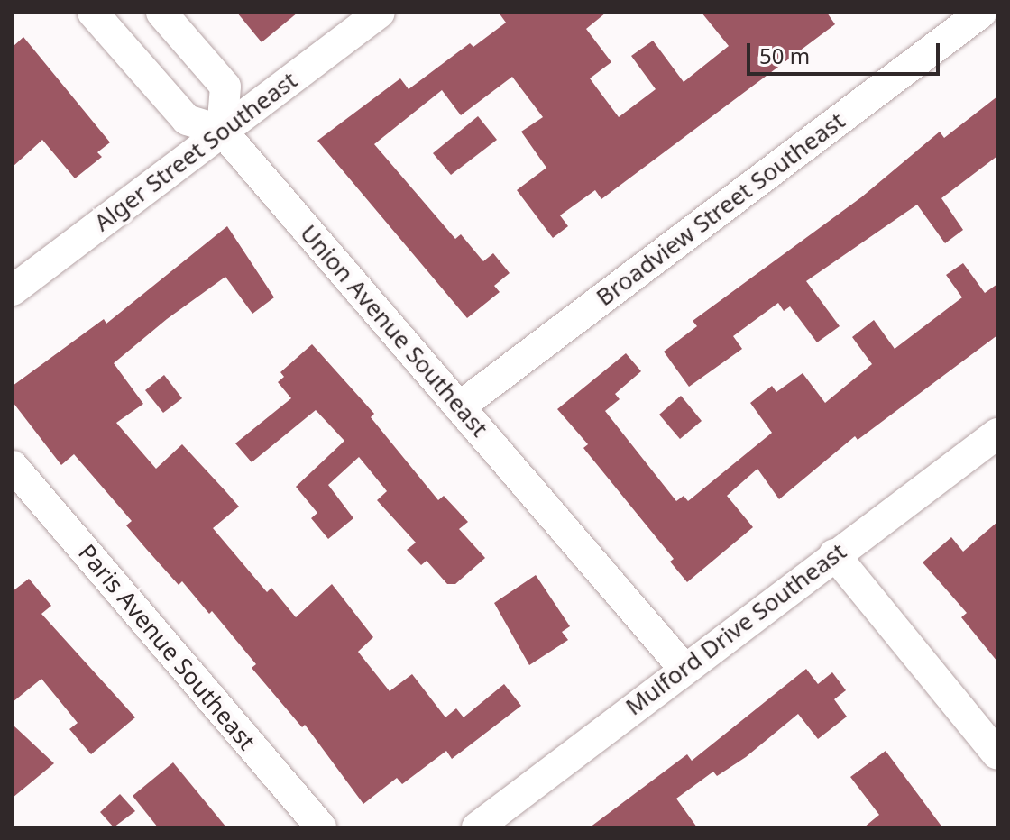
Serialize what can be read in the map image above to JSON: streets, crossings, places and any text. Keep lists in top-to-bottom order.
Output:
{
  "streets": {
    "street": [
      "Alger Street Southeast",
      "Broadview Street Southeast",
      "Union Avenue Southeast",
      "Mulford Drive Southeast",
      "Paris Avenue Southeast"
    ]
  },
  "crossings": [
    ["Alger Street Southeast", "Union Avenue Southeast"],
    ["Broadview Street Southeast", "Union Avenue Southeast"],
    ["Union Avenue Southeast", "Mulford Drive Southeast"]
  ],
  "scale_bar": "50 m"
}
